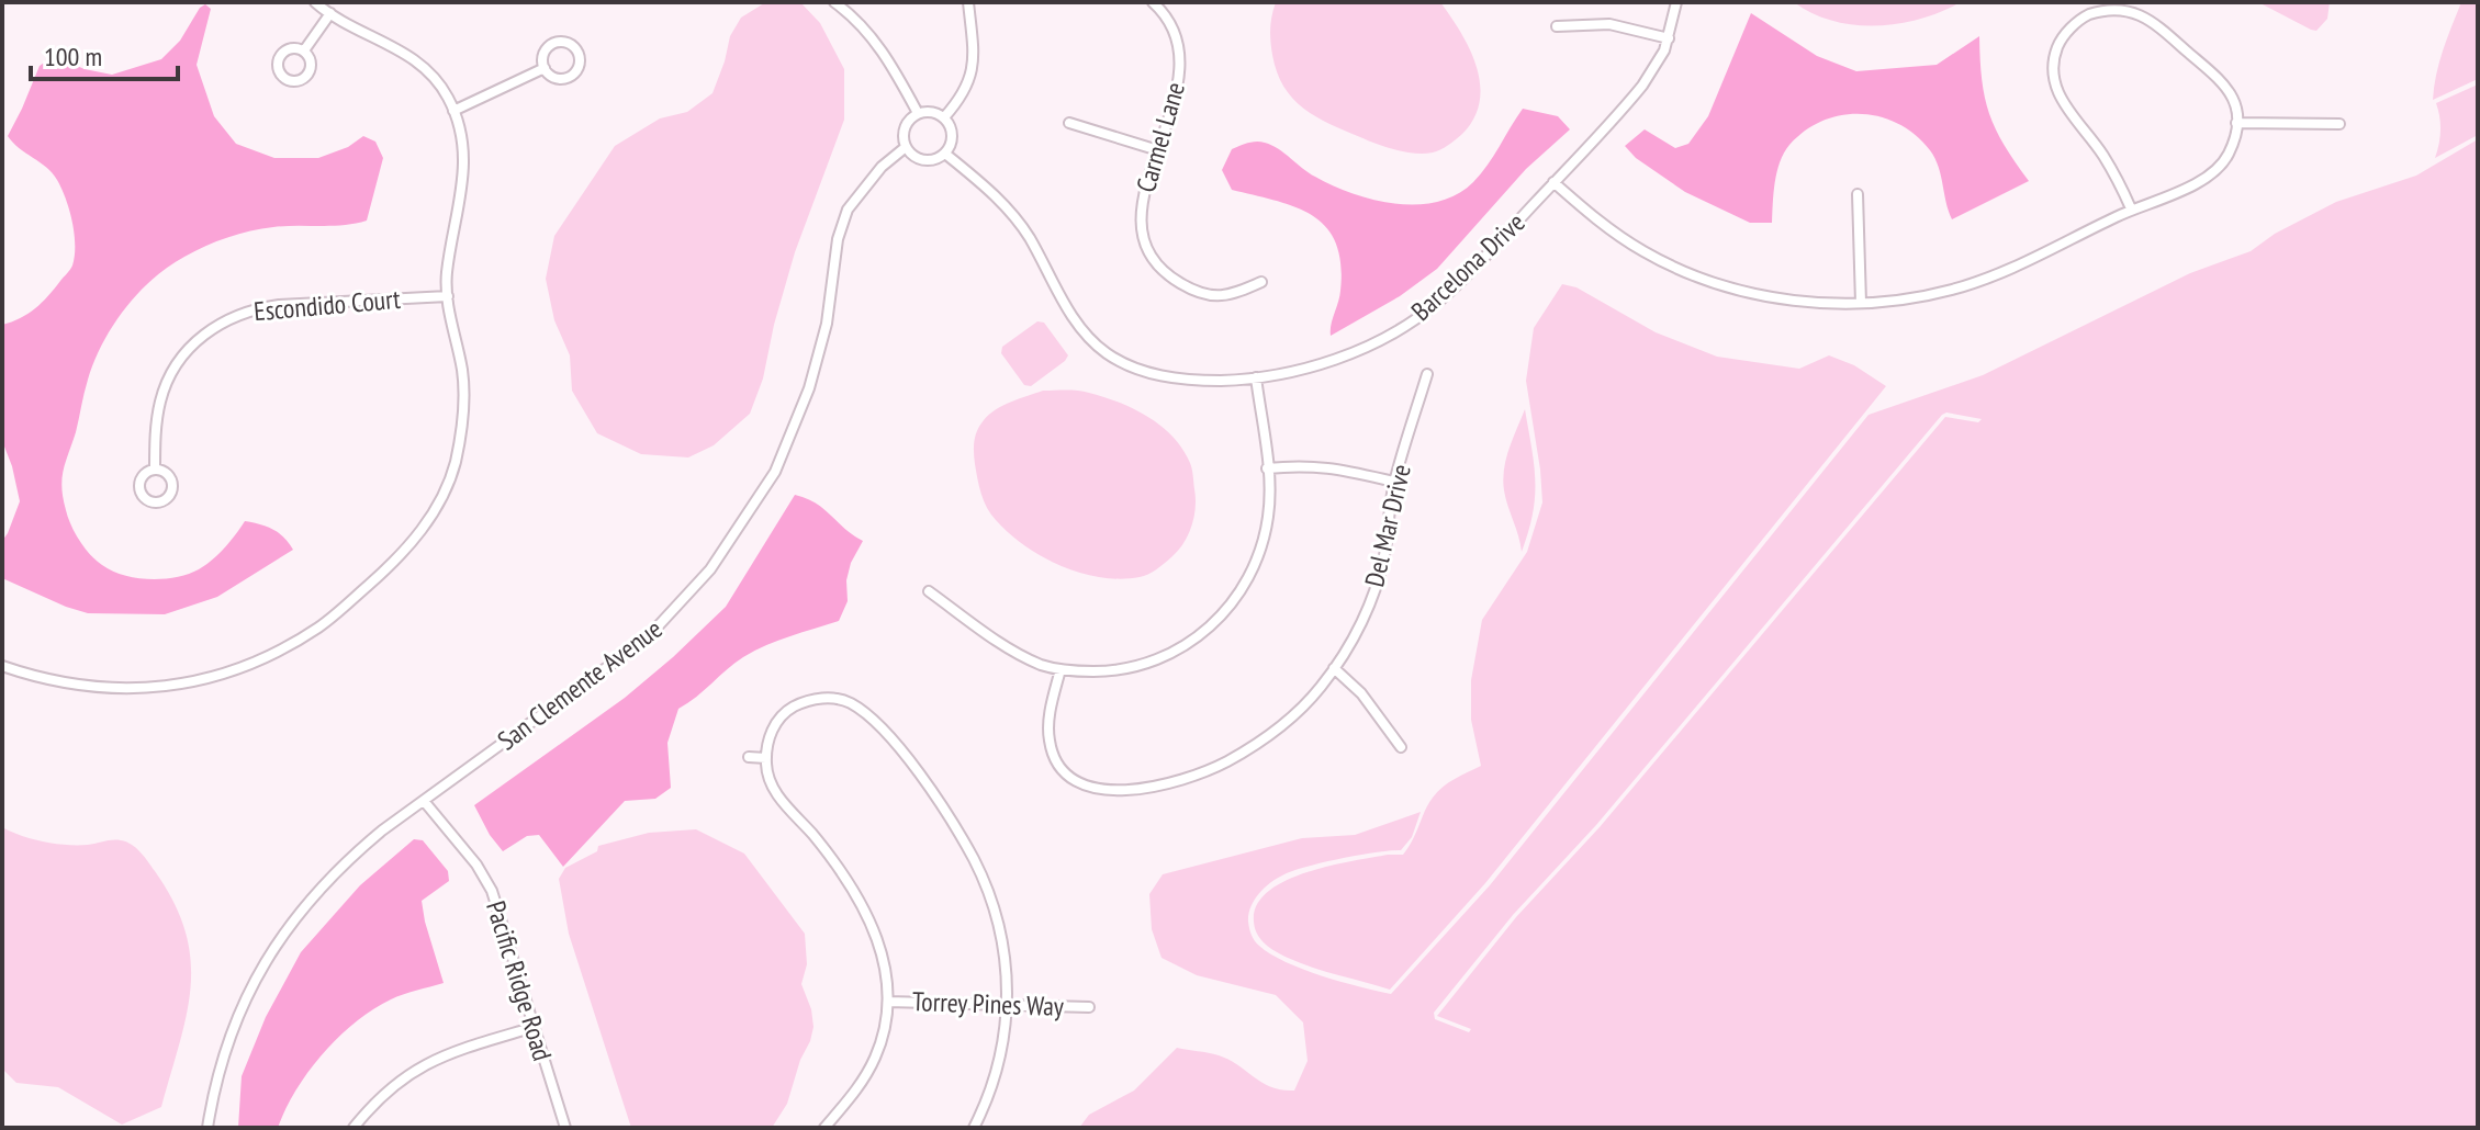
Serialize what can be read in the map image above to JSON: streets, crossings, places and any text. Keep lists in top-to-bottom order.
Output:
{
  "streets": {
    "street": [
      "Carmel Lane",
      "Barcelona Drive",
      "Escondido Court",
      "Del Mar Drive",
      "San Clemente Avenue",
      "Pacific Ridge Road",
      "Torrey Pines Way"
    ]
  },
  "crossings": [
    ["Barcelona Drive", "San Clemente Avenue"],
    ["San Clemente Avenue", "Pacific Ridge Road"]
  ],
  "scale_bar": "100 m"
}
